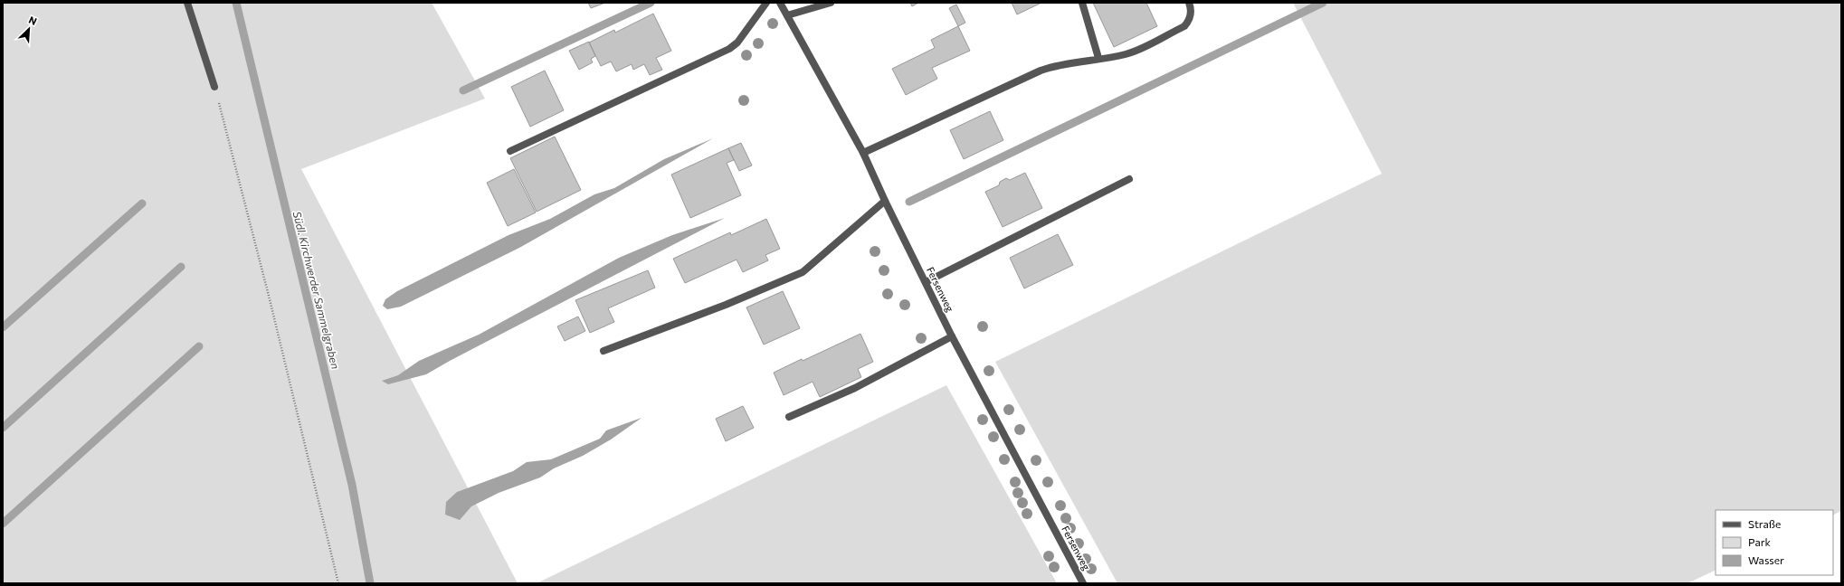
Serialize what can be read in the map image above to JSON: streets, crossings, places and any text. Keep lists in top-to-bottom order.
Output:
{
  "streets": {
    "street": ["Fersenweg"]
  },
  "water": ["Südl. Kirchwerder Sammelgraben"],
  "legend": ["Straße", "Park", "Wasser"],
  "north": "top right"
}
